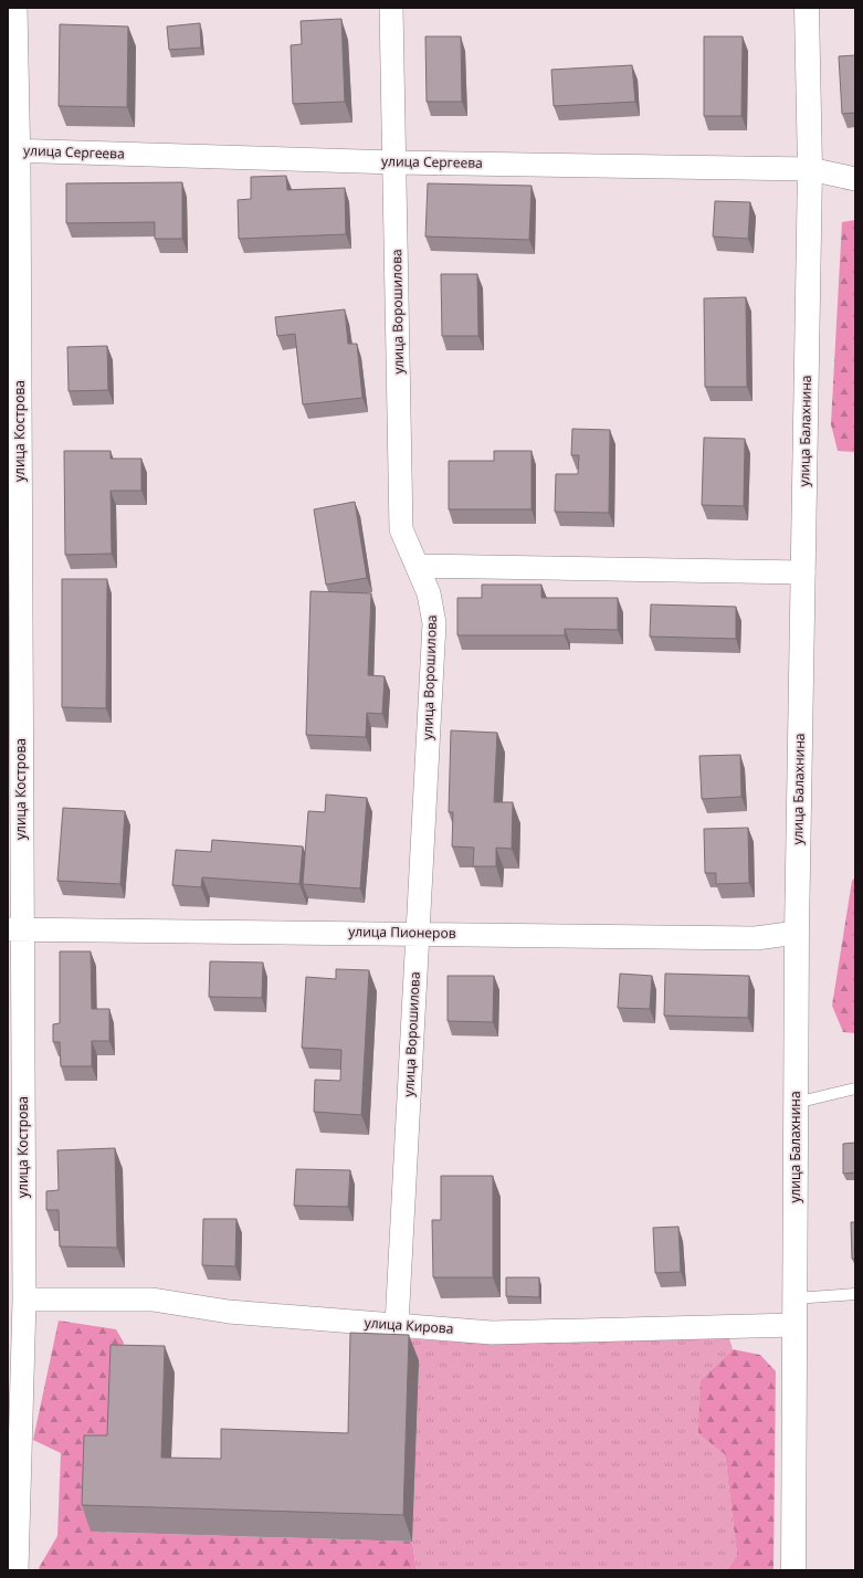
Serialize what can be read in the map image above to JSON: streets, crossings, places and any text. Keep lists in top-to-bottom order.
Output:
{
  "streets": {
    "street": [
      "улица Сергеева",
      "улица Ворошилова",
      "улица Кострова",
      "улица Балахнина",
      "улица Пионеров",
      "улица Кирова"
    ]
  },
  "crossings": [
    ["улица Сергеева", "улица Ворошилова"],
    ["улица Сергеева", "улица Кострова"],
    ["улица Сергеева", "улица Балахнина"],
    ["улица Ворошилова", "улица Пионеров"],
    ["улица Ворошилова", "улица Кирова"],
    ["улица Кострова", "улица Пионеров"],
    ["улица Кострова", "улица Кирова"],
    ["улица Балахнина", "улица Пионеров"],
    ["улица Балахнина", "улица Кирова"]
  ]
}
